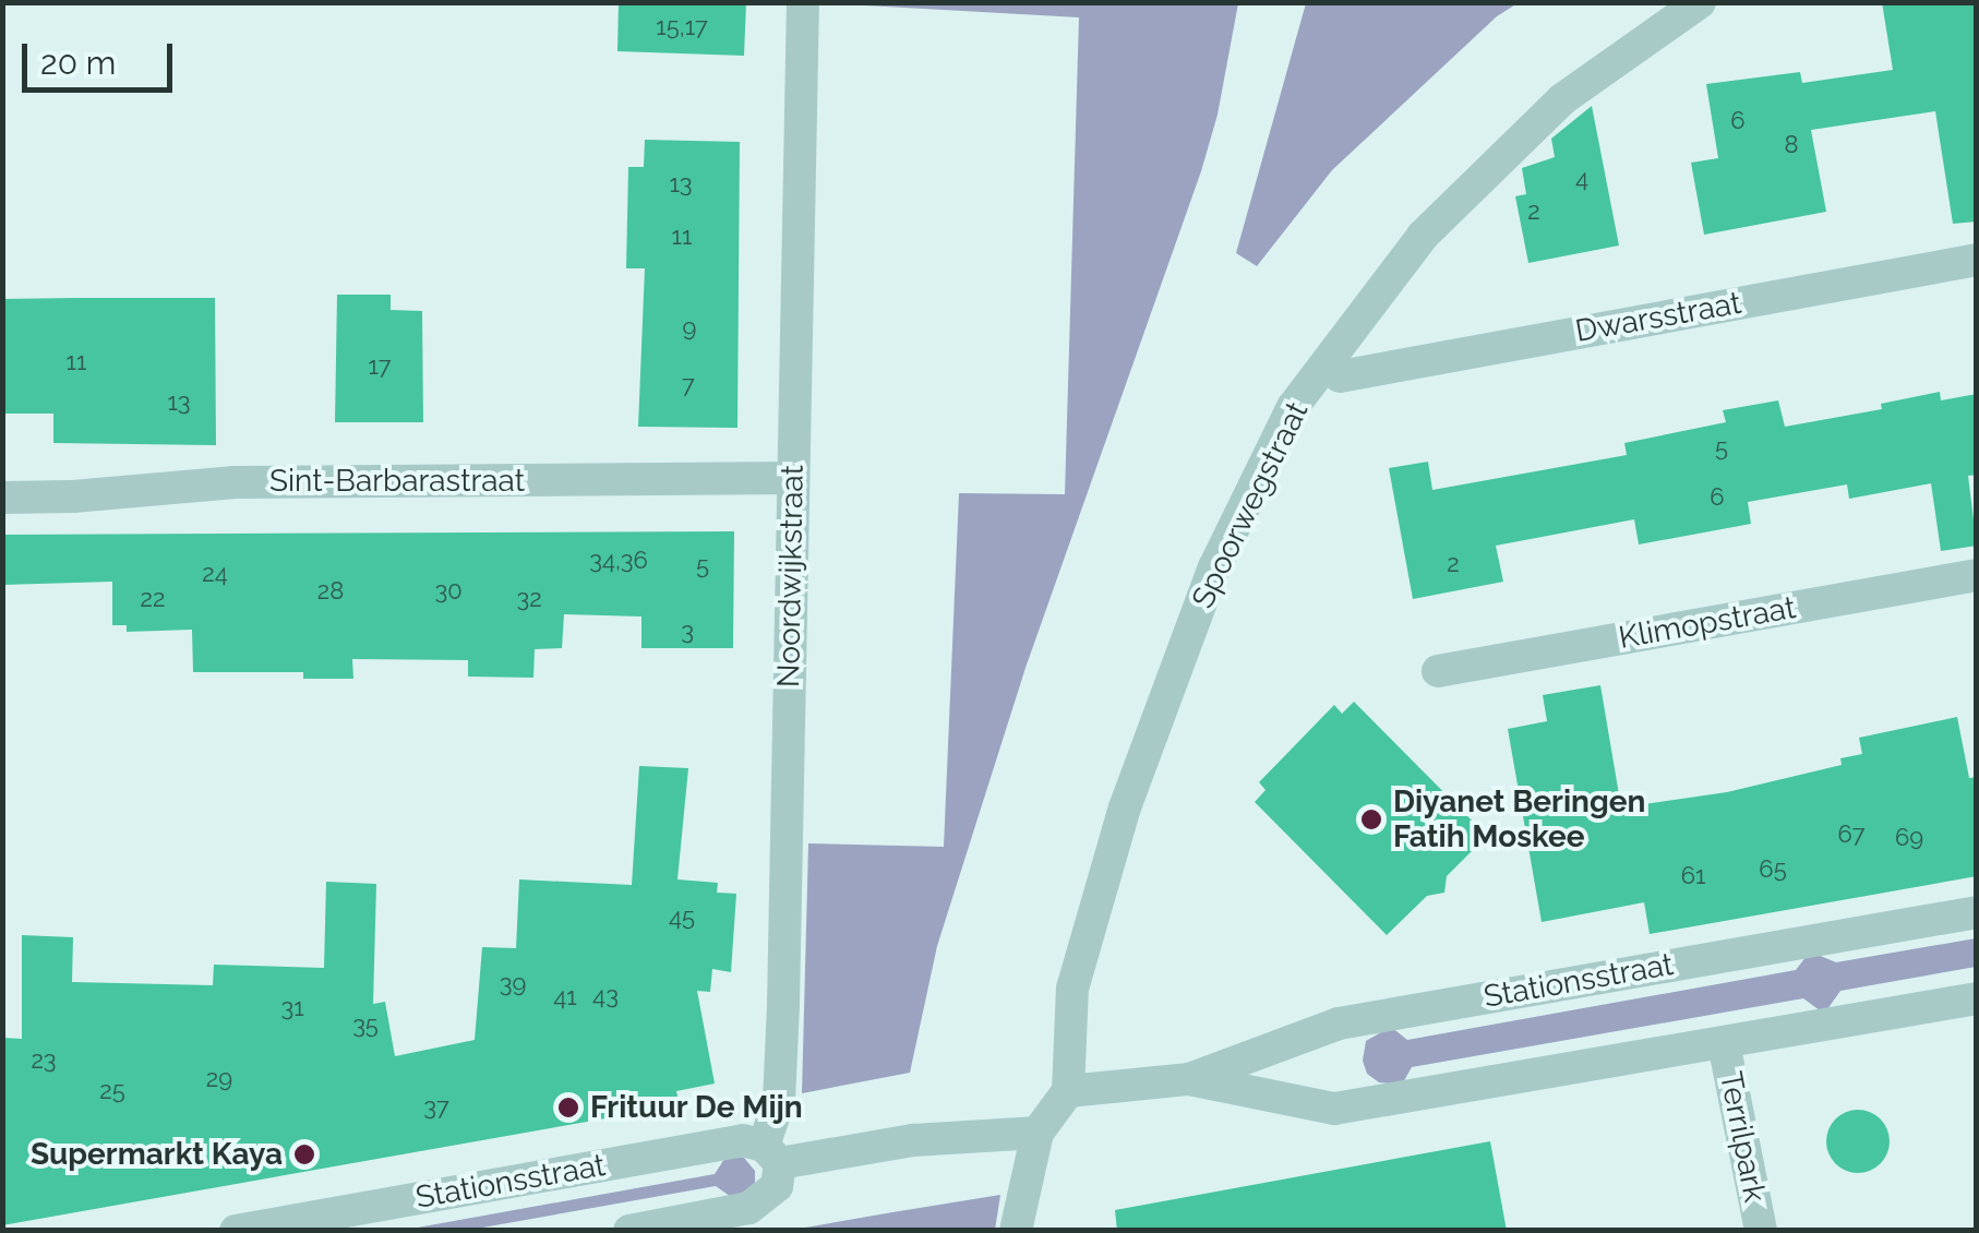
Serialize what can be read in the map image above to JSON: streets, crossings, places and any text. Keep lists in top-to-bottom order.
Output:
{
  "streets": {
    "street": [
      "Dwarsstraat",
      "Sint-Barbarastraat",
      "Spoorwegstraat",
      "Noordwijkstraat",
      "Klimopstraat",
      "Stationsstraat",
      "Terrilpark"
    ]
  },
  "crossings": [
    ["Sint-Barbarastraat", "Noordwijkstraat"],
    ["Spoorwegstraat", "Stationsstraat"],
    ["Noordwijkstraat", "Stationsstraat"],
    ["Stationsstraat", "Terrilpark"]
  ],
  "places": ["Diyanet Beringen Fatih Moskee", "Frituur De Mijn", "Supermarkt Kaya"],
  "house_numbers": [
    "15,17",
    "6",
    "8",
    "4",
    "13",
    "2",
    "11",
    "9",
    "11",
    "17",
    "7",
    "13",
    "5",
    "6",
    "34,36",
    "2",
    "5",
    "24",
    "28",
    "30",
    "22",
    "32",
    "3",
    "67",
    "69",
    "65",
    "61",
    "45",
    "39",
    "43",
    "41",
    "31",
    "35",
    "23",
    "29",
    "25",
    "37"
  ],
  "scale_bar": "20 m"
}
